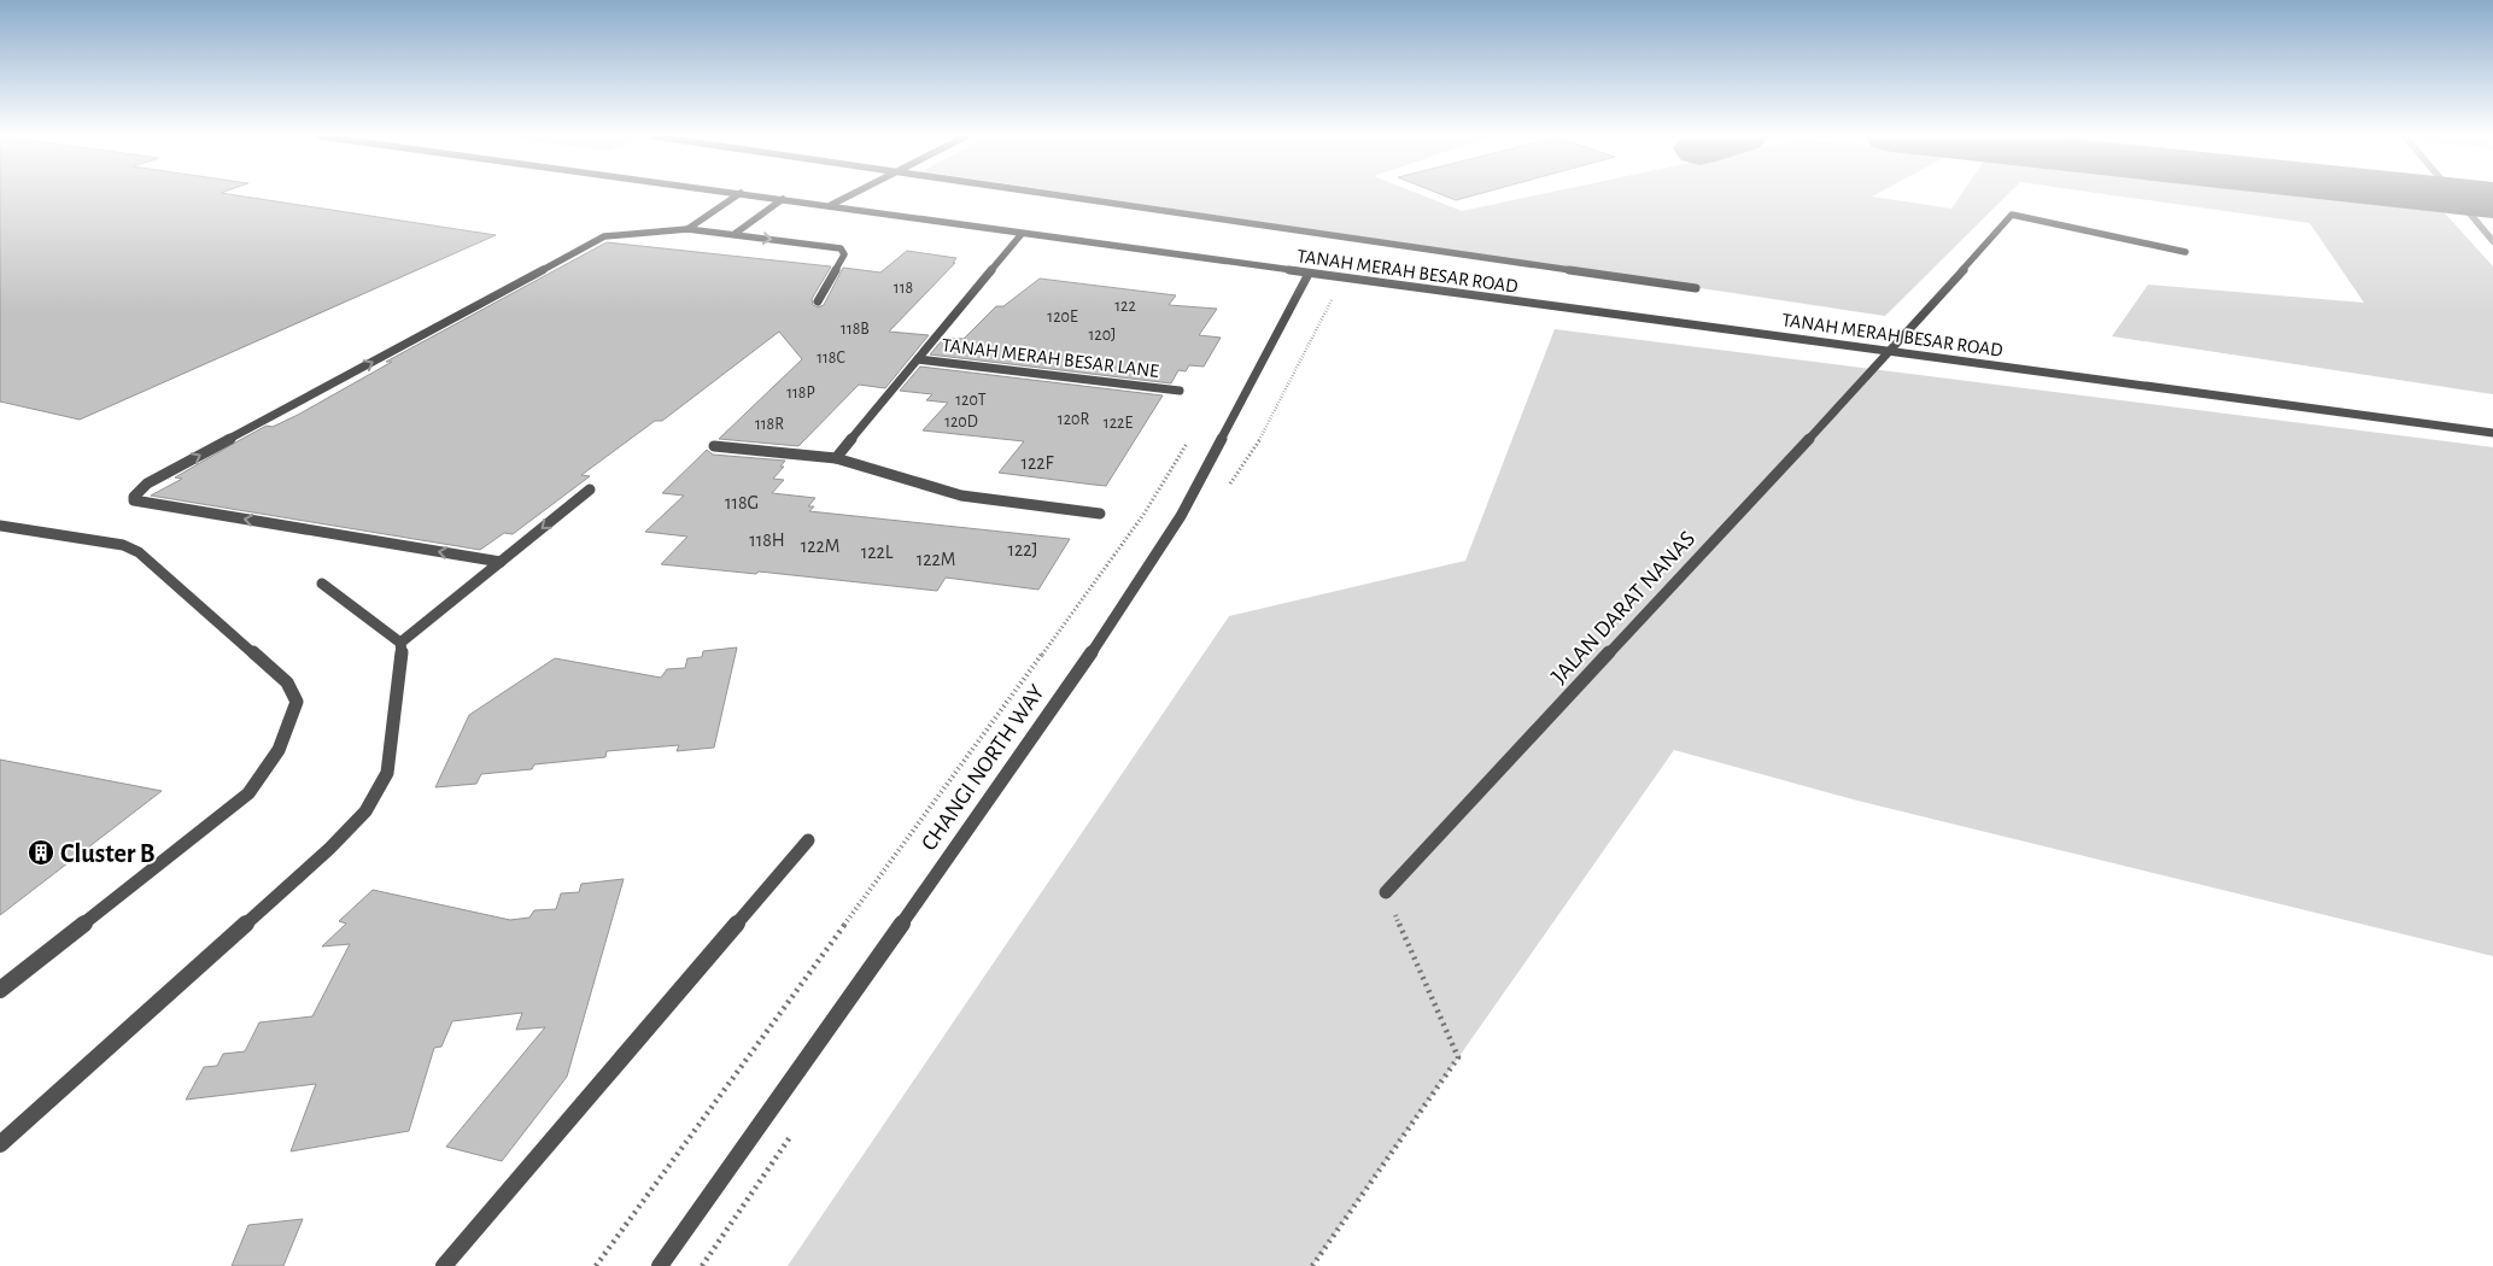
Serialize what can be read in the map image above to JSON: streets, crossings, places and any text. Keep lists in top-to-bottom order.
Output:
{
  "streets": {
    "street": [
      "TANAH MERAH BESAR ROAD",
      "TANAH MERAH BESAR LANE",
      "JALAN DARAT NANAS",
      "CHANGI NORTH WAY"
    ]
  },
  "crossings": [
    ["TANAH MERAH BESAR ROAD", "TANAH MERAH BESAR LANE"],
    ["TANAH MERAH BESAR ROAD", "JALAN DARAT NANAS"],
    ["TANAH MERAH BESAR ROAD", "CHANGI NORTH WAY"]
  ],
  "places": {
    "building": ["Cluster B"]
  },
  "house_numbers": [
    "118",
    "122",
    "120E",
    "118B",
    "120J",
    "118C",
    "118P",
    "120T",
    "120R",
    "120D",
    "122E",
    "118R",
    "122F",
    "118G",
    "118H",
    "122M",
    "122J",
    "122L",
    "122M"
  ]
}
